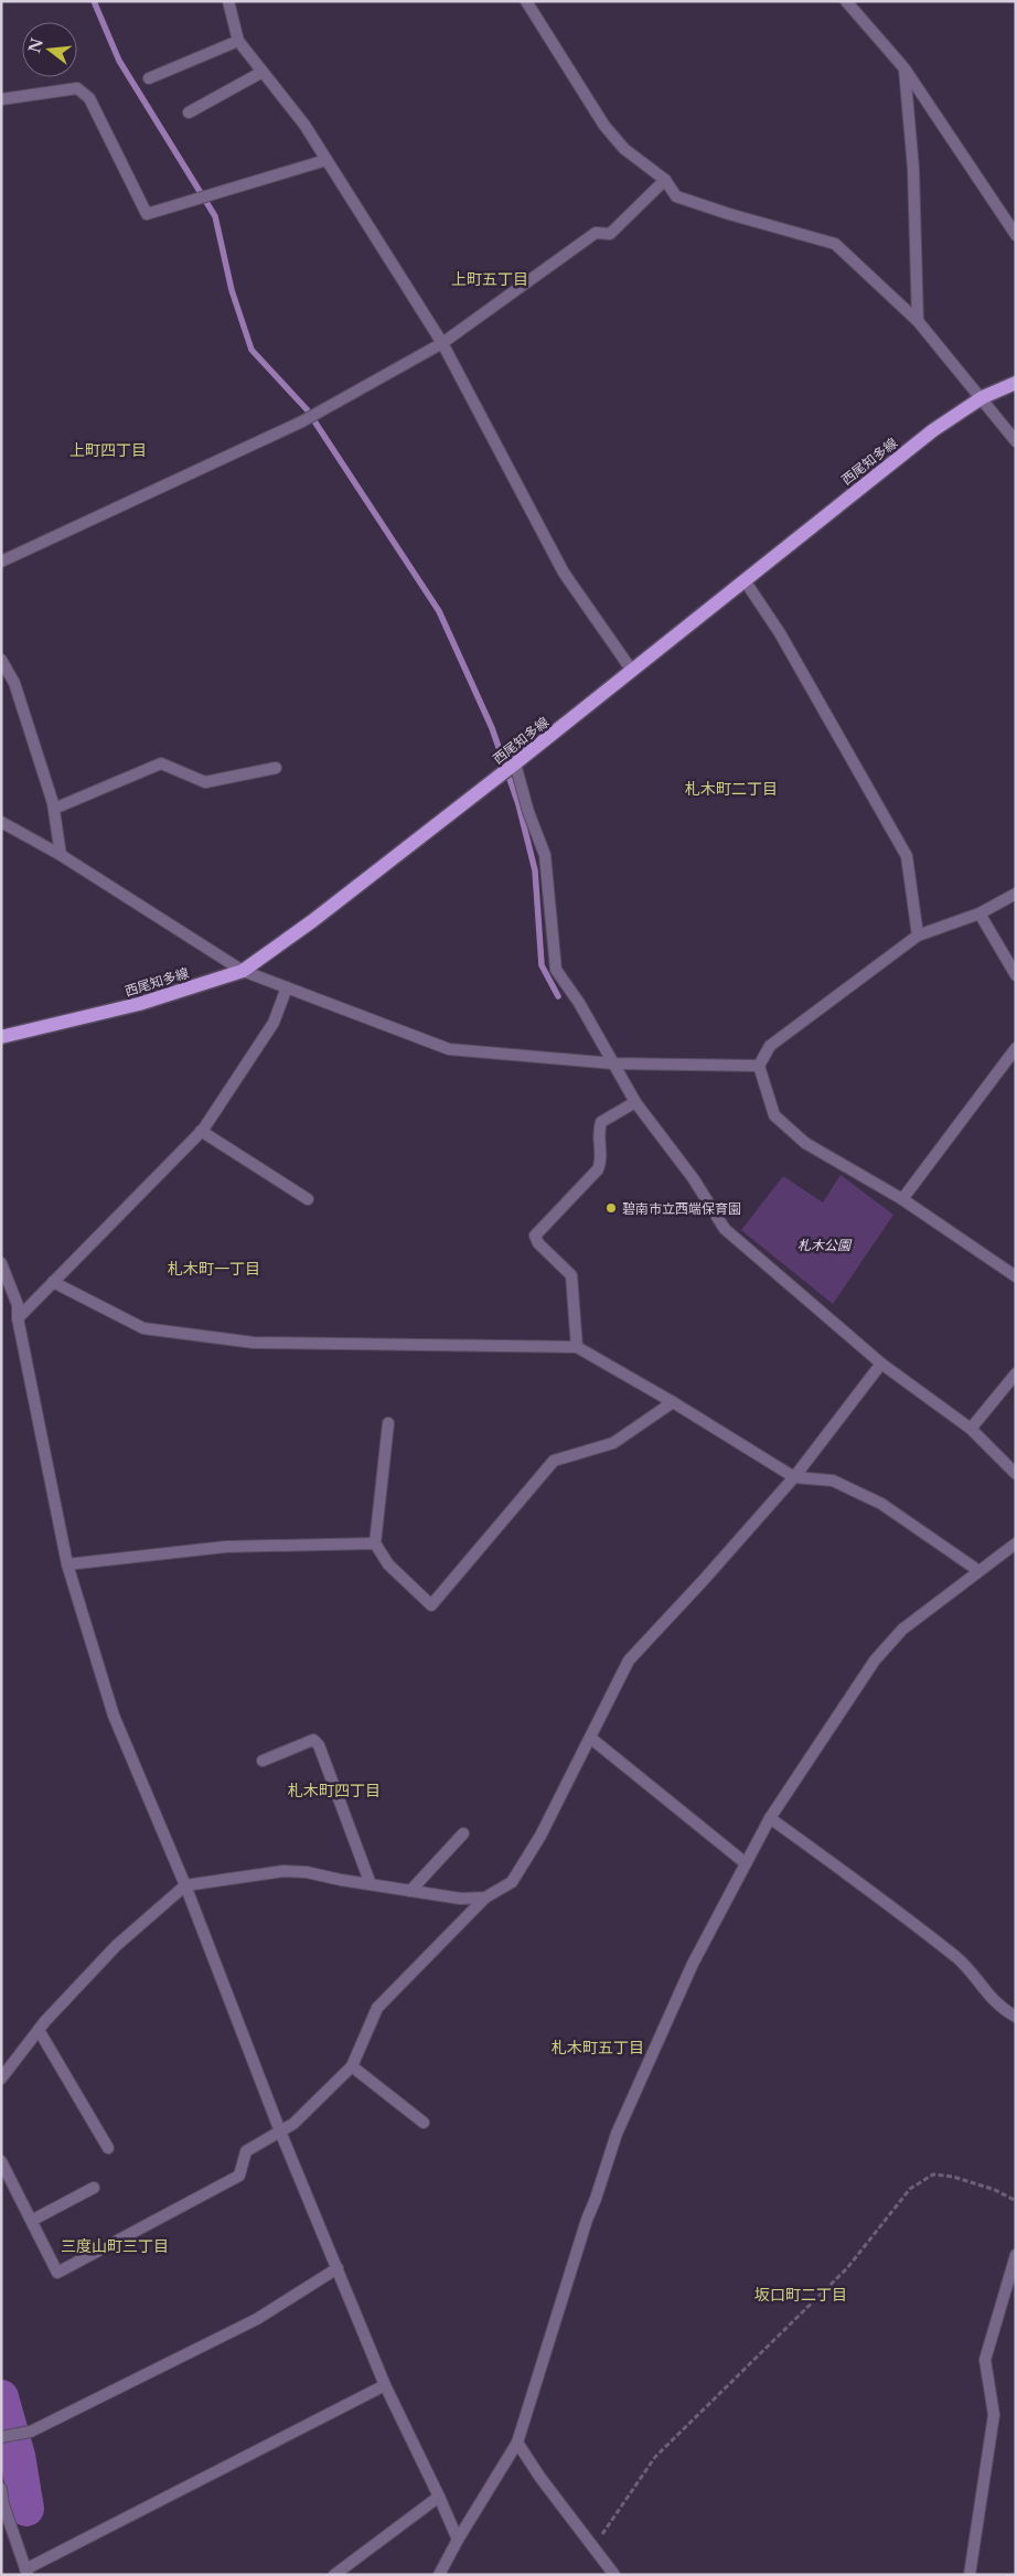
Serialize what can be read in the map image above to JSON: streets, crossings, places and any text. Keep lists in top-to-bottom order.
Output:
{
  "streets": {
    "main road": ["西尾知多線"]
  },
  "districts": [
    "上町五丁目",
    "上町四丁目",
    "札木町二丁目",
    "札木町一丁目",
    "札木町四丁目",
    "札木町五丁目",
    "三度山町三丁目",
    "坂口町二丁目"
  ],
  "parks": ["札木公園"],
  "places": ["碧南市立西端保育園"],
  "north": "left"
}
